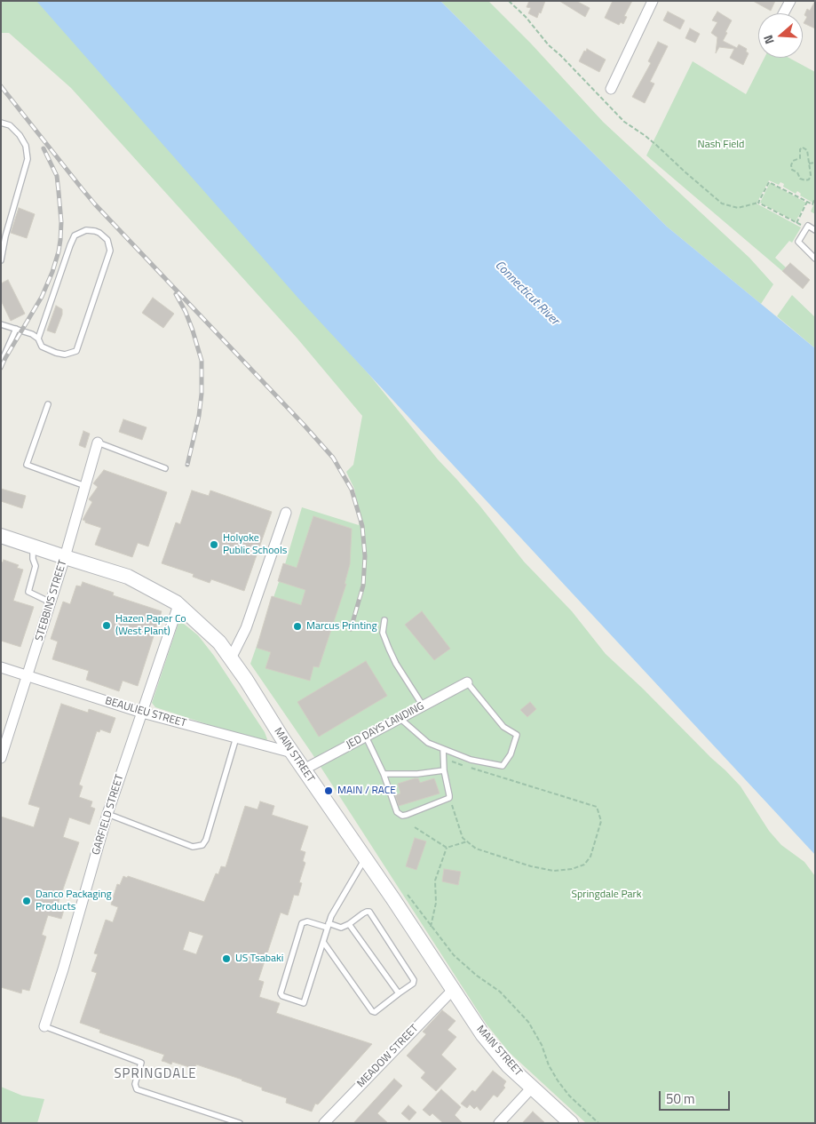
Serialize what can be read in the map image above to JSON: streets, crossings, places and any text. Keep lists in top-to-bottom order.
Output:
{
  "streets": {
    "main road": ["MAIN STREET"],
    "street": [
      "STEBBINS STREET",
      "BEAULIEU STREET",
      "JED DAYS LANDING",
      "GARFIELD STREET",
      "MEADOW STREET"
    ]
  },
  "crossings": [
    ["STEBBINS STREET", "BEAULIEU STREET"],
    ["STEBBINS STREET", "MAIN STREET"],
    ["BEAULIEU STREET", "MAIN STREET"],
    ["BEAULIEU STREET", "GARFIELD STREET"],
    ["JED DAYS LANDING", "MAIN STREET"],
    ["MAIN STREET", "GARFIELD STREET"],
    ["MAIN STREET", "MEADOW STREET"]
  ],
  "districts": ["SPRINGDALE"],
  "water": ["Connecticut River"],
  "parks": ["Nash Field", "Springdale Park"],
  "places": [
    "Holyoke Public Schools",
    "Hazen Paper Co (West Plant)",
    "Marcus Printing",
    "MAIN / RACE",
    "Danco Packaging Products",
    "US Tsabaki"
  ],
  "scale_bar": "50 m",
  "north": "left"
}
